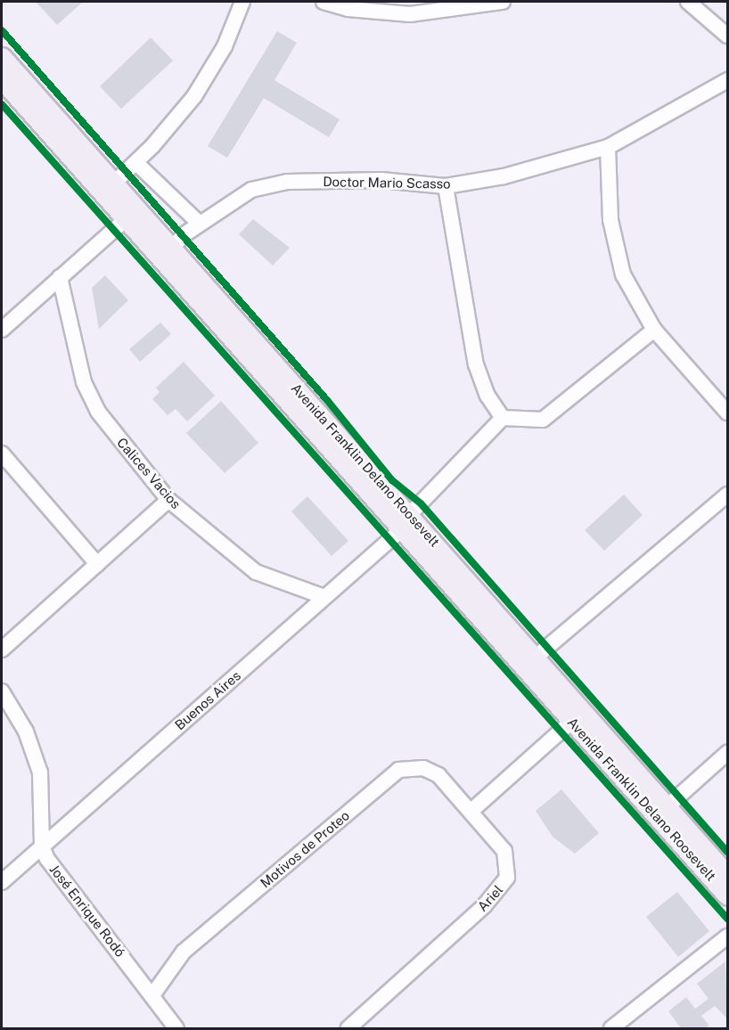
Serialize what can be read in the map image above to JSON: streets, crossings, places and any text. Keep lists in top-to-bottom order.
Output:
{
  "streets": {
    "main road": ["Avenida Franklin Delano Roosevelt"],
    "street": [
      "Doctor Mario Scasso",
      "Calices Vacios",
      "Buenos Aires",
      "Motivos de Proteo",
      "Ariel",
      "José Enrique Rodó"
    ]
  },
  "crossings": [
    ["Doctor Mario Scasso", "Avenida Franklin Delano Roosevelt"],
    ["Avenida Franklin Delano Roosevelt", "Buenos Aires"],
    ["Calices Vacios", "Buenos Aires"],
    ["Buenos Aires", "José Enrique Rodó"],
    ["Motivos de Proteo", "Ariel"],
    ["Motivos de Proteo", "José Enrique Rodó"]
  ]
}
